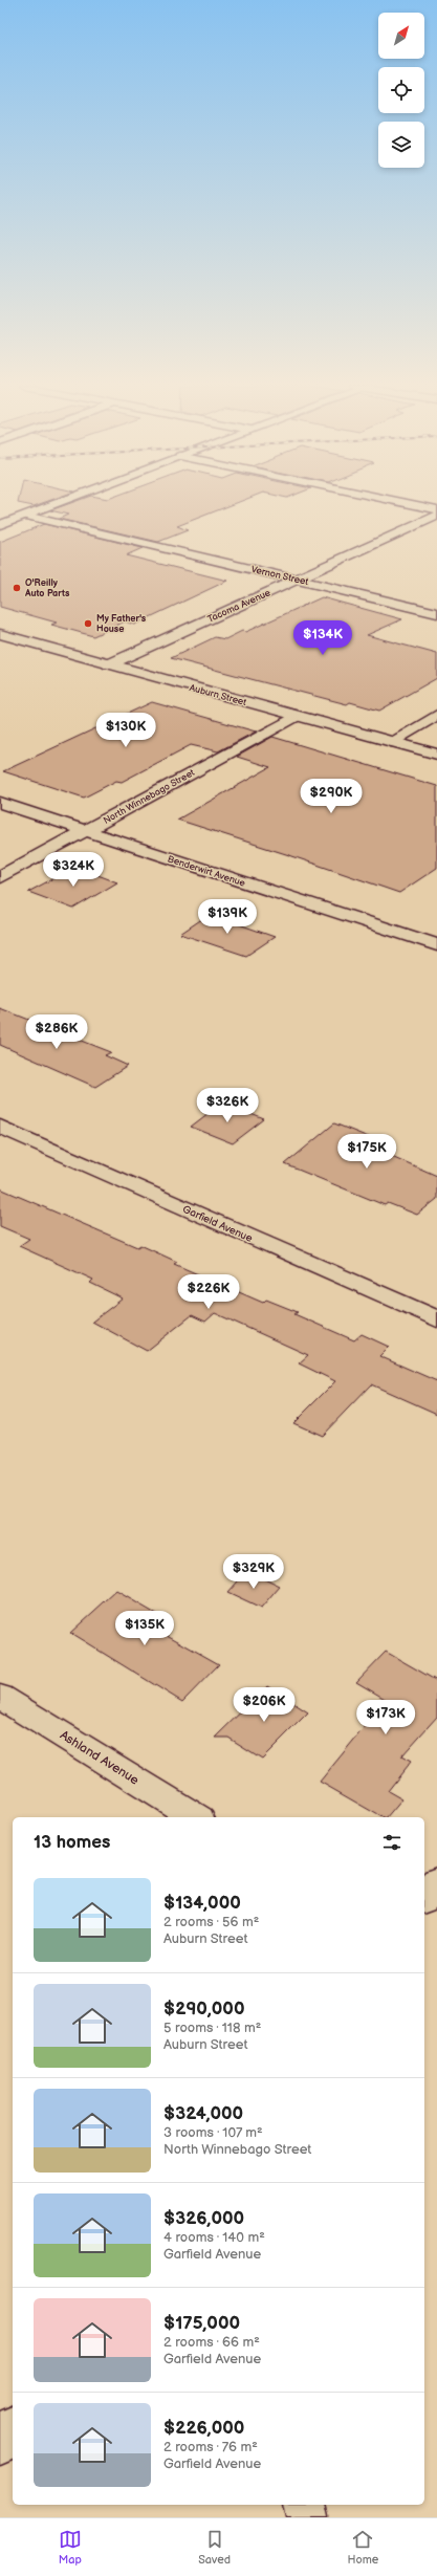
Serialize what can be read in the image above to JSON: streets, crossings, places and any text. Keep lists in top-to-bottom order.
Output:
{
  "streets": {
    "street": [
      "Vernon Street",
      "Tacoma Avenue",
      "Auburn Street",
      "North Winnebago Street",
      "Benderwirt Avenue",
      "Garfield Avenue",
      "Ashland Avenue"
    ]
  },
  "crossings": [
    ["Vernon Street", "Tacoma Avenue"],
    ["Tacoma Avenue", "Auburn Street"],
    ["Auburn Street", "North Winnebago Street"],
    ["North Winnebago Street", "Benderwirt Avenue"]
  ],
  "places": ["O'Reilly Auto Parts", "My Father's House"],
  "north": "top right",
  "page": {
    "price": [
      "$134K",
      "$130K",
      "$290K",
      "$324K",
      "$139K",
      "$286K",
      "$326K",
      "$175K",
      "$226K",
      "$329K",
      "$135K",
      "$206K",
      "$173K"
    ],
    "heading": "13 homes",
    "list": [
      {
        "name": "$134,000",
        "note": "2 rooms · 56 m² · Auburn Street"
      },
      {
        "name": "$290,000",
        "note": "5 rooms · 118 m² · Auburn Street"
      },
      {
        "name": "$324,000",
        "note": "3 rooms · 107 m² · North Winnebago Street"
      },
      {
        "name": "$326,000",
        "note": "4 rooms · 140 m² · Garfield Avenue"
      },
      {
        "name": "$175,000",
        "note": "2 rooms · 66 m² · Garfield Avenue"
      },
      {
        "name": "$226,000",
        "note": "2 rooms · 76 m² · Garfield Avenue"
      }
    ],
    "tabs": ["Map", "Saved", "Home"]
  }
}
